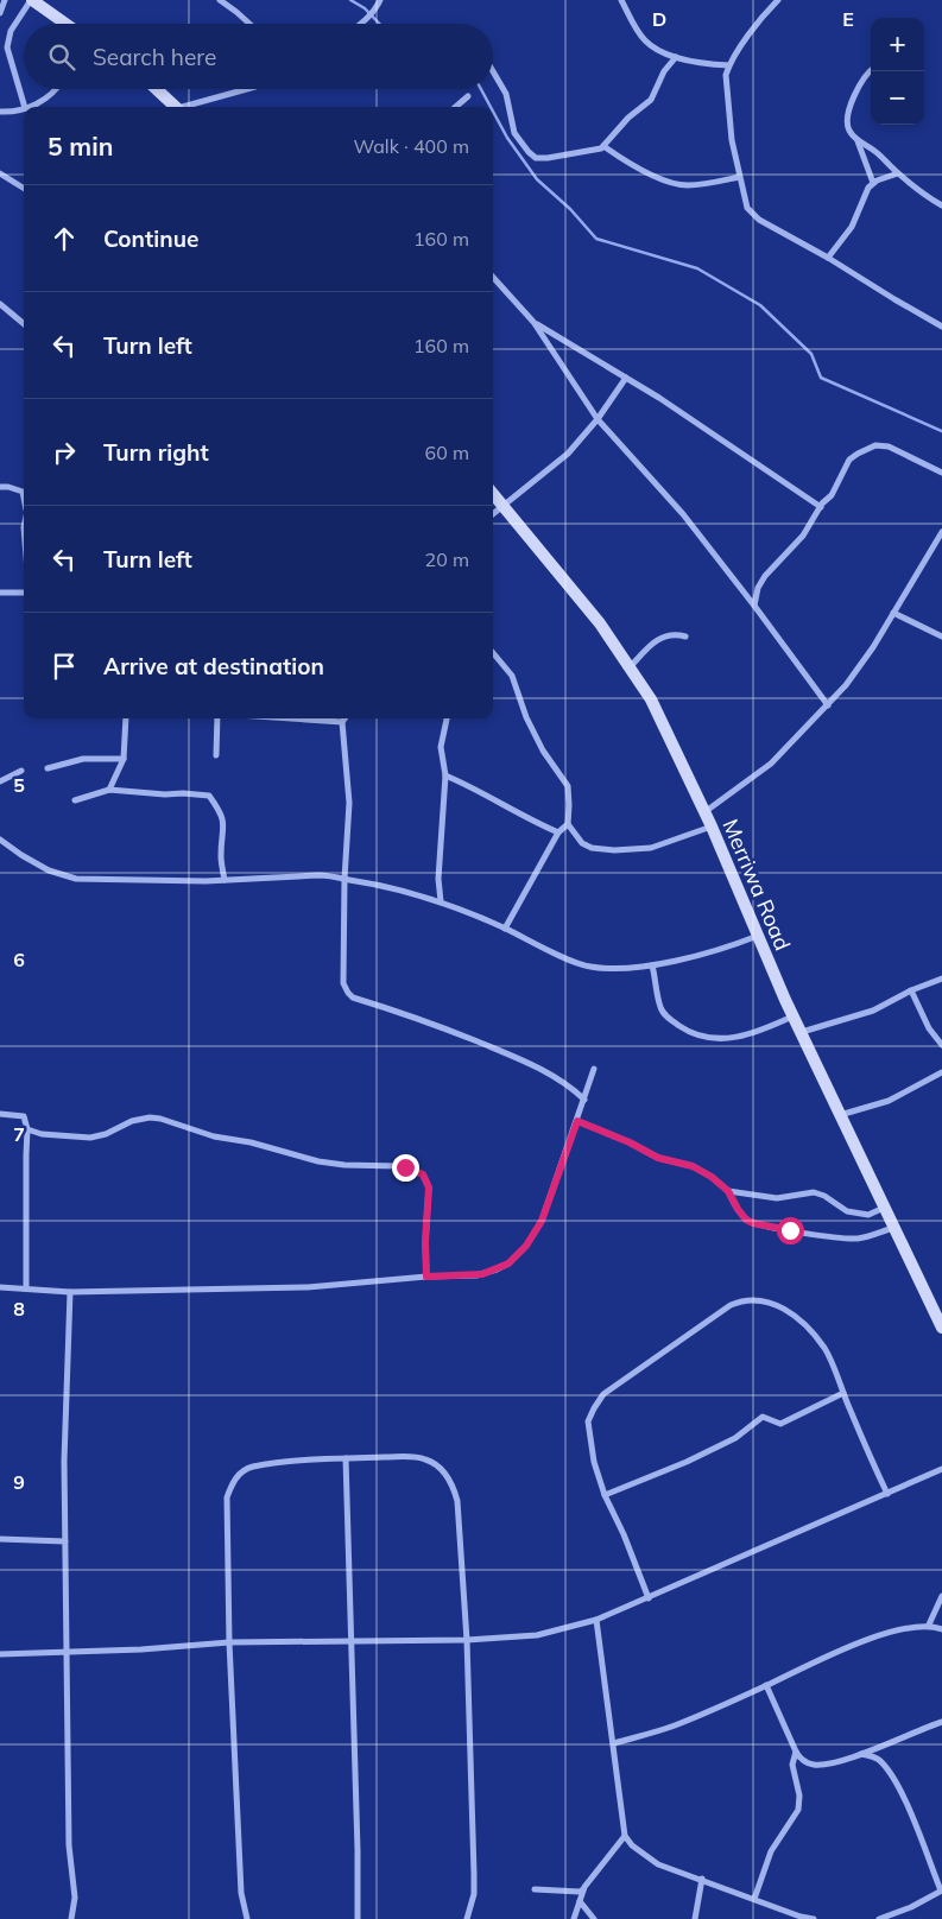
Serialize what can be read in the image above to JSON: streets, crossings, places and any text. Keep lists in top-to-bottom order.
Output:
{
  "streets": {
    "street": ["Merriwa Road"]
  },
  "page": {
    "map_buttons": ["+", "−"],
    "search": "Search here",
    "heading": ["5 min", "Walk · 400 m"],
    "list": [
      ["Continue", "160 m"],
      ["Turn left", "160 m"],
      ["Turn right", "60 m"],
      ["Turn left", "20 m"],
      "Arrive at destination"
    ]
  },
  "grid": {
    "columns": ["D", "E"],
    "rows": [
      "5",
      "6",
      "7",
      "8",
      "9"
    ]
  }
}
